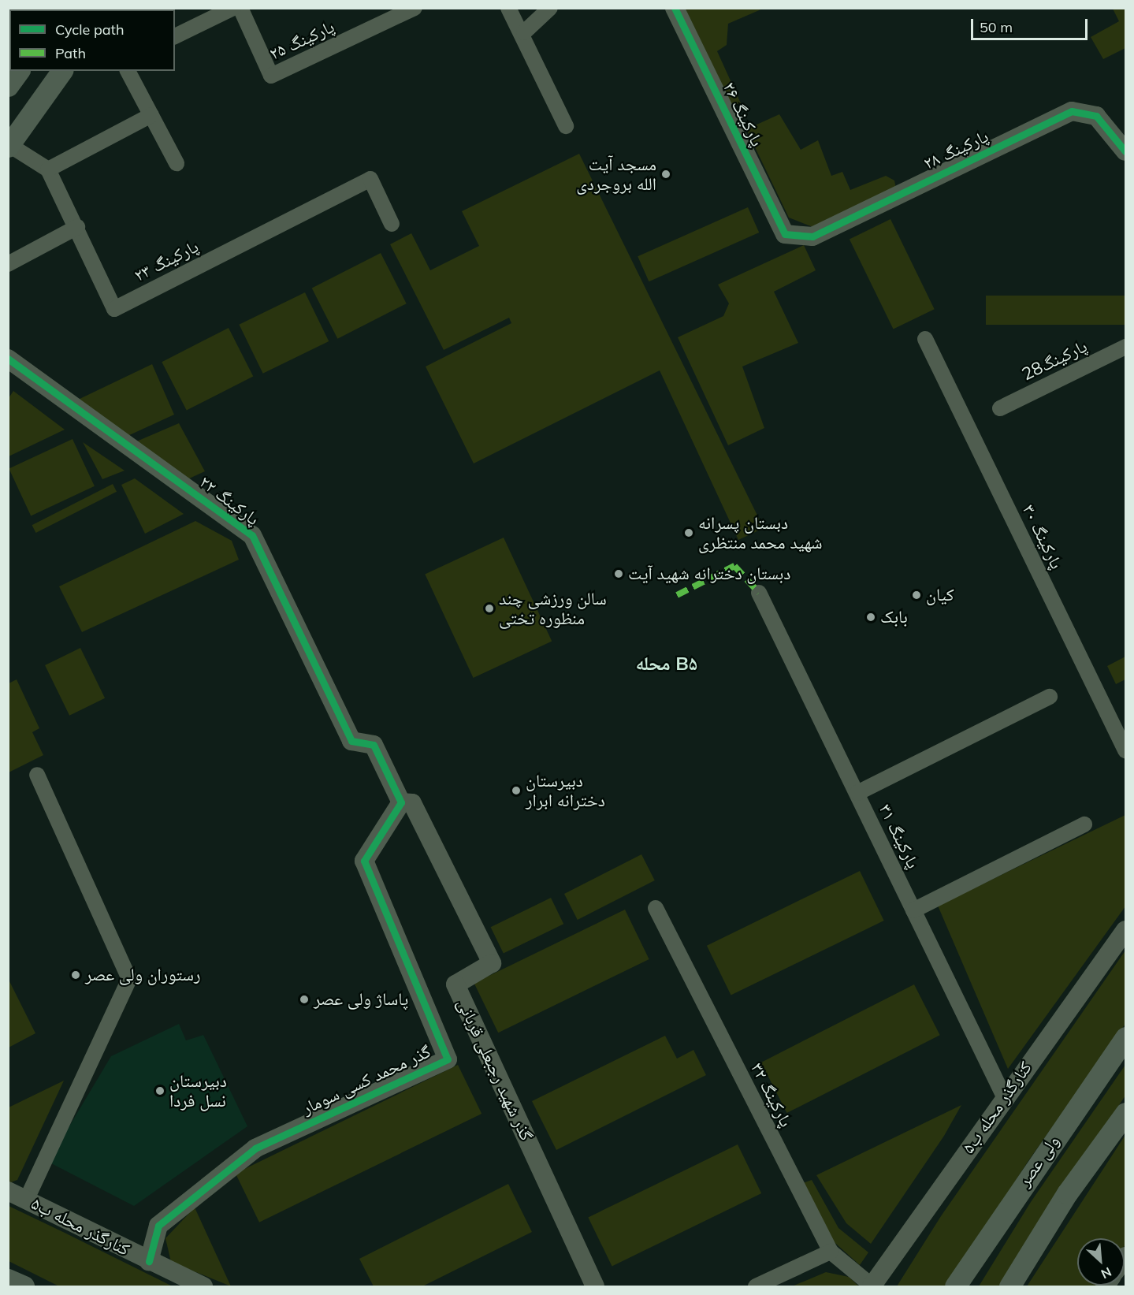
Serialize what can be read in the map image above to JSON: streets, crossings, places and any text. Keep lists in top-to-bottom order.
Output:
{
  "streets": {
    "main road": ["ولی عصر"],
    "street": [
      "پارکینگ ۲۵",
      "پارکینگ ۲۶",
      "پارکینگ ۲۸",
      "پارکینگ ۲۳",
      "پارکینگ28",
      "پارکینگ ۲۲",
      "پارکینگ ۳۰",
      "پارکینگ ۳۱",
      "گذر شهید رجبعلی قربانی",
      "گذر محمد کسی سومار",
      "پارکینگ ۳۲",
      "کنارگذر محله ب۵"
    ]
  },
  "crossings": [
    ["پارکینگ ۲۶", "پارکینگ ۲۸"],
    ["پارکینگ ۲۲", "گذر شهید رجبعلی قربانی"],
    ["پارکینگ ۲۲", "گذر محمد کسی سومار"],
    ["پارکینگ ۳۱", "کنارگذر محله ب۵"],
    ["گذر شهید رجبعلی قربانی", "گذر محمد کسی سومار"],
    ["گذر محمد کسی سومار", "کنارگذر محله ب۵"],
    ["پارکینگ ۳۲", "کنارگذر محله ب۵"]
  ],
  "districts": ["محله B۵"],
  "places": [
    "مسجد آیت الله بروجردی",
    "دبستان پسرانه شهید محمد منتظری",
    "دبستان دخترانه شهید آیت",
    "کیان",
    "سالن ورزشی چند منظوره تختی",
    "بابک",
    "دبیرستان دخترانه ابرار",
    "رستوران ولی عصر",
    "پاساژ ولی عصر",
    "دبیرستان نسل فردا"
  ],
  "legend": ["Cycle path", "Path"],
  "scale_bar": "50 m",
  "north": "bottom right"
}
